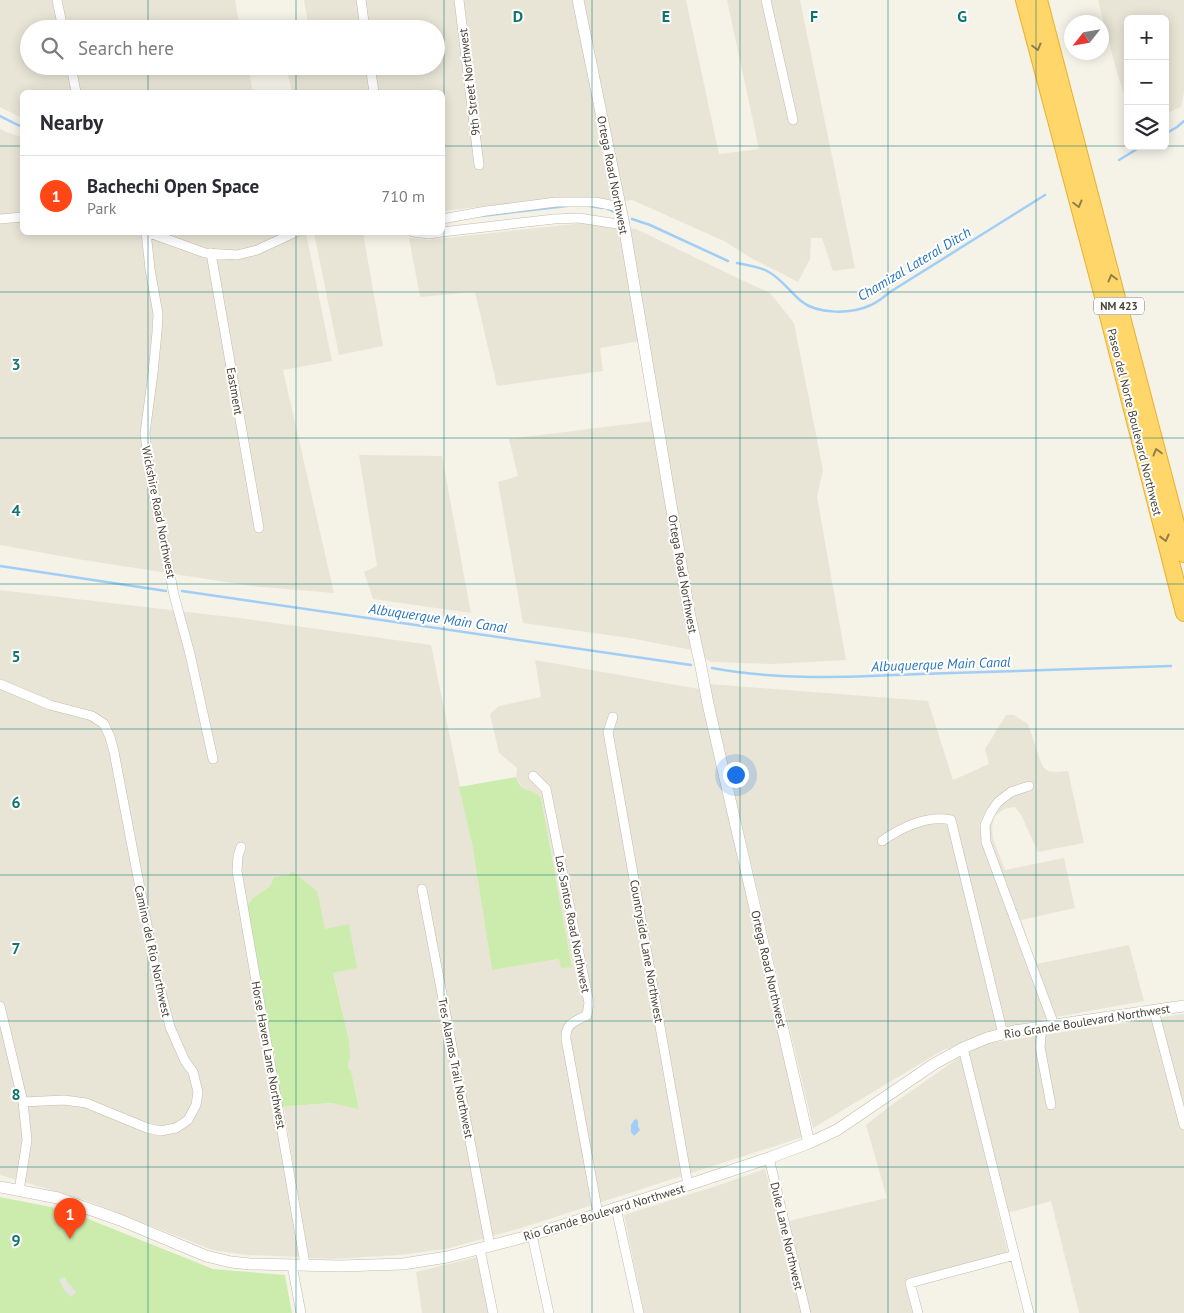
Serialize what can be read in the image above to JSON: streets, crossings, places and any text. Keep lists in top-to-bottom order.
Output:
{
  "streets": {
    "highway": ["NM 423", "Paseo del Norte Boulevard Northwest"],
    "street": [
      "9th Street Northwest",
      "Ortega Road Northwest",
      "Eastment",
      "Wickshire Road Northwest",
      "Los Santos Road Northwest",
      "Camino del Rio Northwest",
      "Countryside Lane Northwest",
      "Rio Grande Boulevard Northwest",
      "Horse Haven Lane Northwest",
      "Tres Alamos Trail Northwest",
      "Duke Lane Northwest"
    ]
  },
  "crossings": [
    ["Ortega Road Northwest", "Rio Grande Boulevard Northwest"],
    ["Los Santos Road Northwest", "Rio Grande Boulevard Northwest"],
    ["Countryside Lane Northwest", "Rio Grande Boulevard Northwest"],
    ["Rio Grande Boulevard Northwest", "Horse Haven Lane Northwest"],
    ["Rio Grande Boulevard Northwest", "Tres Alamos Trail Northwest"],
    ["Rio Grande Boulevard Northwest", "Duke Lane Northwest"]
  ],
  "water": ["Chamizal Lateral Ditch", "Albuquerque Main Canal"],
  "north": "bottom left",
  "page": {
    "map_buttons": ["+", "−"],
    "search": "Search here",
    "heading": "Nearby",
    "list": [
      {
        "mark": "1",
        "name": "Bachechi Open Space",
        "note": "Park",
        "value": "710 m"
      }
    ],
    "pins": "1"
  },
  "grid": {
    "columns": [
      "D",
      "E",
      "F",
      "G"
    ],
    "rows": [
      "3",
      "4",
      "5",
      "6",
      "7",
      "8",
      "9"
    ]
  }
}
